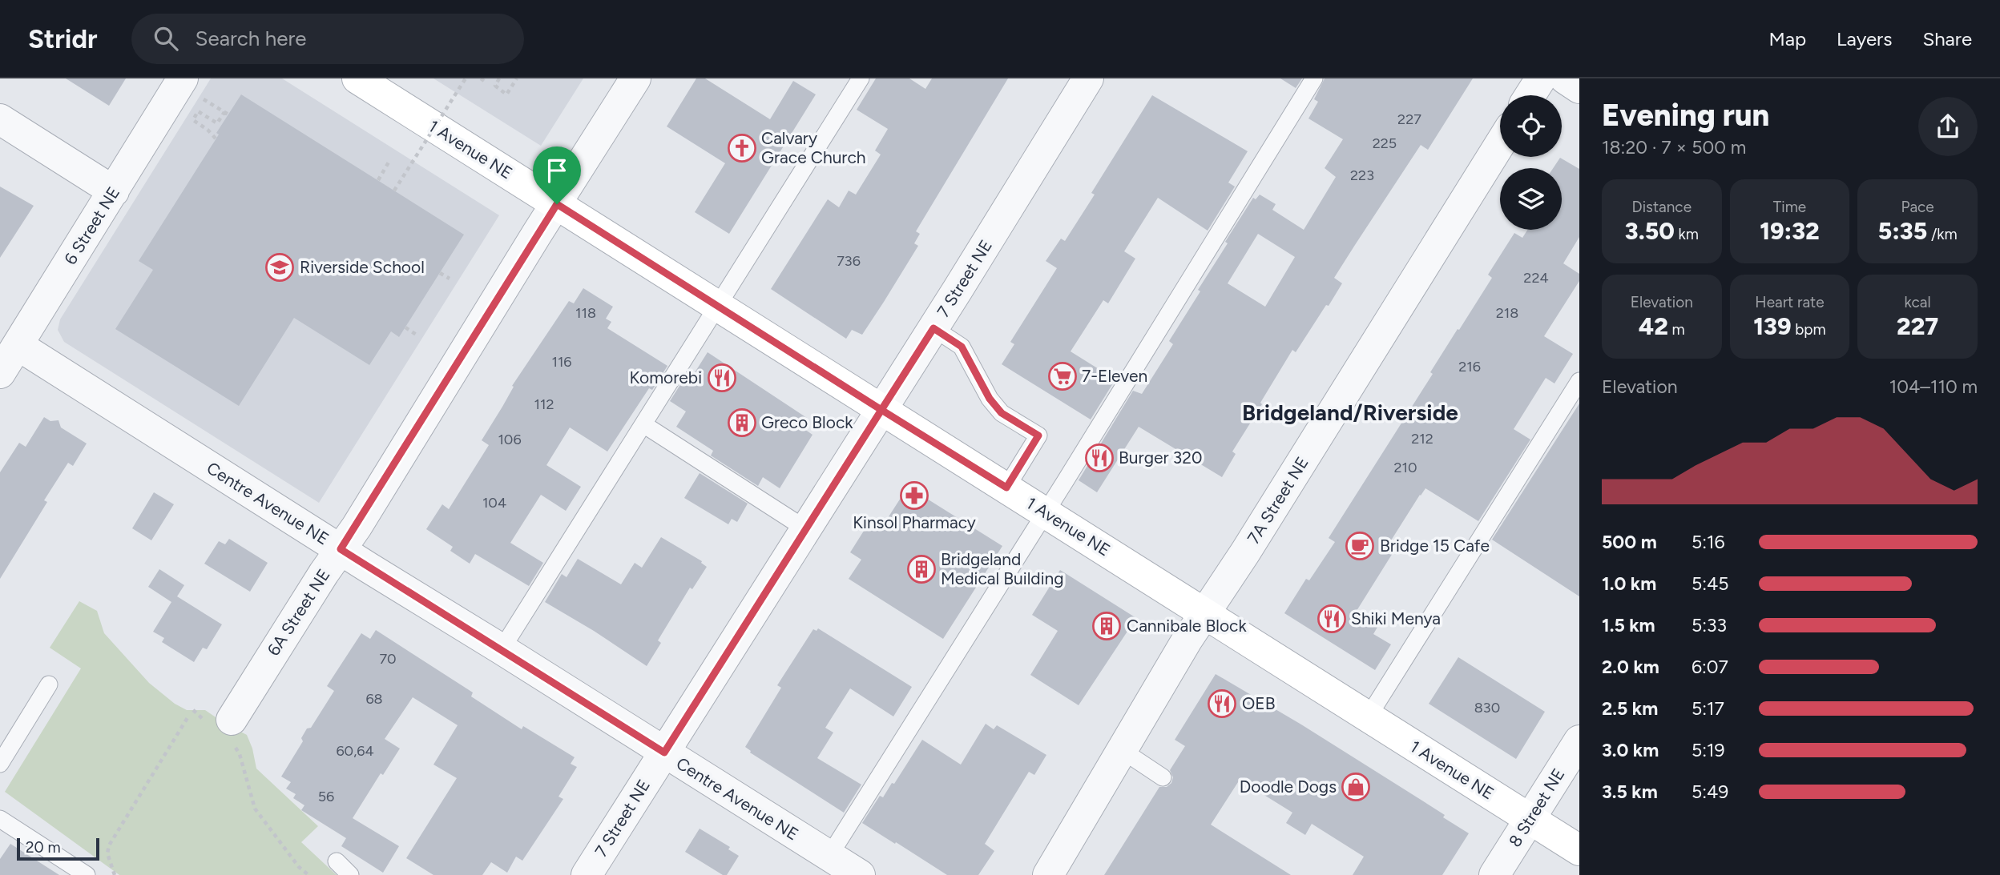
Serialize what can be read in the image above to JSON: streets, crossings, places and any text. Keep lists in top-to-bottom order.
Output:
{
  "streets": {
    "street": [
      "1 Avenue NE",
      "6 Street NE",
      "7 Street NE",
      "7A Street NE",
      "Centre Avenue NE",
      "6A Street NE",
      "8 Street NE"
    ]
  },
  "crossings": [
    ["1 Avenue NE", "7 Street NE"],
    ["1 Avenue NE", "7A Street NE"],
    ["1 Avenue NE", "6A Street NE"],
    ["1 Avenue NE", "8 Street NE"],
    ["6 Street NE", "Centre Avenue NE"],
    ["7 Street NE", "Centre Avenue NE"],
    ["Centre Avenue NE", "6A Street NE"]
  ],
  "districts": ["Bridgeland/Riverside"],
  "places": {
    "church": ["Calvary Grace Church"],
    "school or university": ["Riverside School"],
    "supermarket": ["7-Eleven"],
    "restaurant": [
      "Komorebi",
      "Burger 320",
      "Shiki Menya",
      "OEB"
    ],
    "building": ["Greco Block", "Bridgeland Medical Building", "Cannibale Block"],
    "pharmacy": ["Kinsol Pharmacy"],
    "cafe": ["Bridge 15 Cafe"],
    "shop": ["Doodle Dogs"]
  },
  "house_numbers": [
    "227",
    "225",
    "223",
    "736",
    "224",
    "118",
    "218",
    "116",
    "216",
    "112",
    "212",
    "106",
    "210",
    "104",
    "70",
    "68",
    "830",
    "60,64",
    "56"
  ],
  "scale_bar": "20 m",
  "page": {
    "header": "Stridr",
    "search": "Search here",
    "nav": ["Map", "Layers", "Share"],
    "heading": ["Evening run", "18:20 · 7 × 500 m"],
    "stats": [
      ["Distance", "3.50 km"],
      ["Time", "19:32"],
      ["Pace", "5:35 /km"],
      ["Elevation", "42 m"],
      ["Heart rate", "139 bpm"],
      ["kcal", "227"]
    ],
    "chart": ["Elevation", "104–110 m"],
    "list": [
      {
        "name": "500 m",
        "note": "5:16"
      },
      {
        "name": "1.0 km",
        "note": "5:45"
      },
      {
        "name": "1.5 km",
        "note": "5:33"
      },
      {
        "name": "2.0 km",
        "note": "6:07"
      },
      {
        "name": "2.5 km",
        "note": "5:17"
      },
      {
        "name": "3.0 km",
        "note": "5:19"
      },
      {
        "name": "3.5 km",
        "note": "5:49"
      }
    ],
    "scale": "20 m"
  }
}
